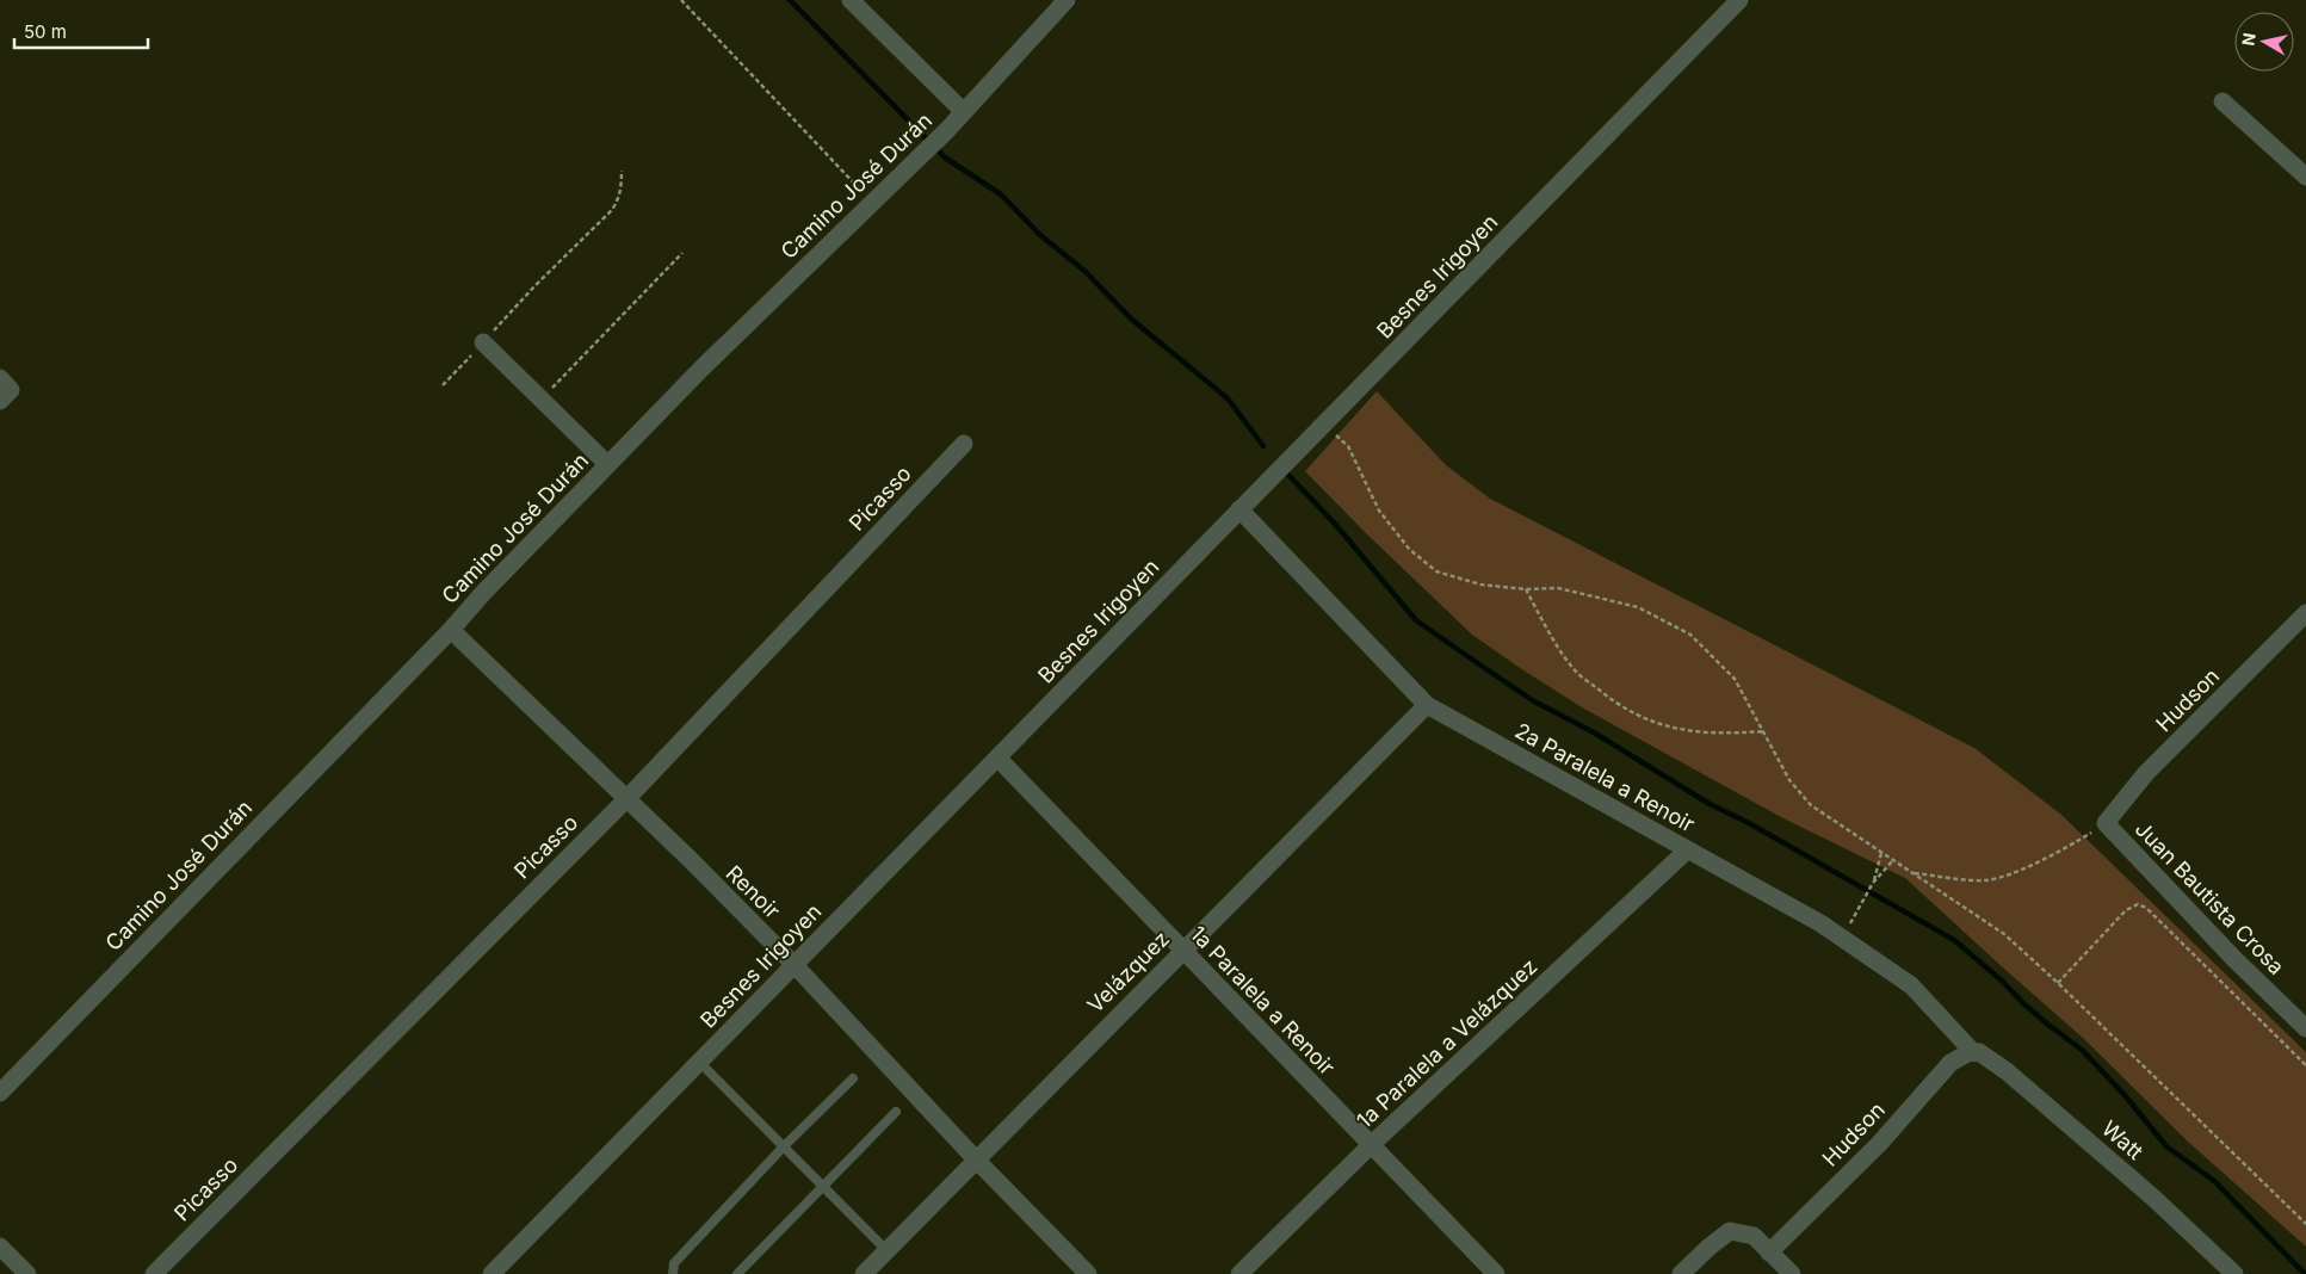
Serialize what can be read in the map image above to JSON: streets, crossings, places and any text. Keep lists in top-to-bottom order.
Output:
{
  "streets": {
    "street": [
      "Camino José Durán",
      "Besnes Irigoyen",
      "Picasso",
      "Hudson",
      "2a Paralela a Renoir",
      "Renoir",
      "Juan Bautista Crosa",
      "Velázquez",
      "1a Paralela a Renoir",
      "1a Paralela a Velázquez",
      "Watt"
    ]
  },
  "crossings": [
    ["Camino José Durán", "Renoir"],
    ["Besnes Irigoyen", "2a Paralela a Renoir"],
    ["Besnes Irigoyen", "Renoir"],
    ["Besnes Irigoyen", "1a Paralela a Renoir"],
    ["Picasso", "Renoir"],
    ["Hudson", "2a Paralela a Renoir"],
    ["Hudson", "Juan Bautista Crosa"],
    ["Hudson", "Watt"],
    ["2a Paralela a Renoir", "Velázquez"],
    ["2a Paralela a Renoir", "1a Paralela a Velázquez"],
    ["2a Paralela a Renoir", "Watt"],
    ["Renoir", "Velázquez"],
    ["Velázquez", "1a Paralela a Renoir"],
    ["1a Paralela a Renoir", "1a Paralela a Velázquez"]
  ],
  "scale_bar": "50 m",
  "north": "left"
}
